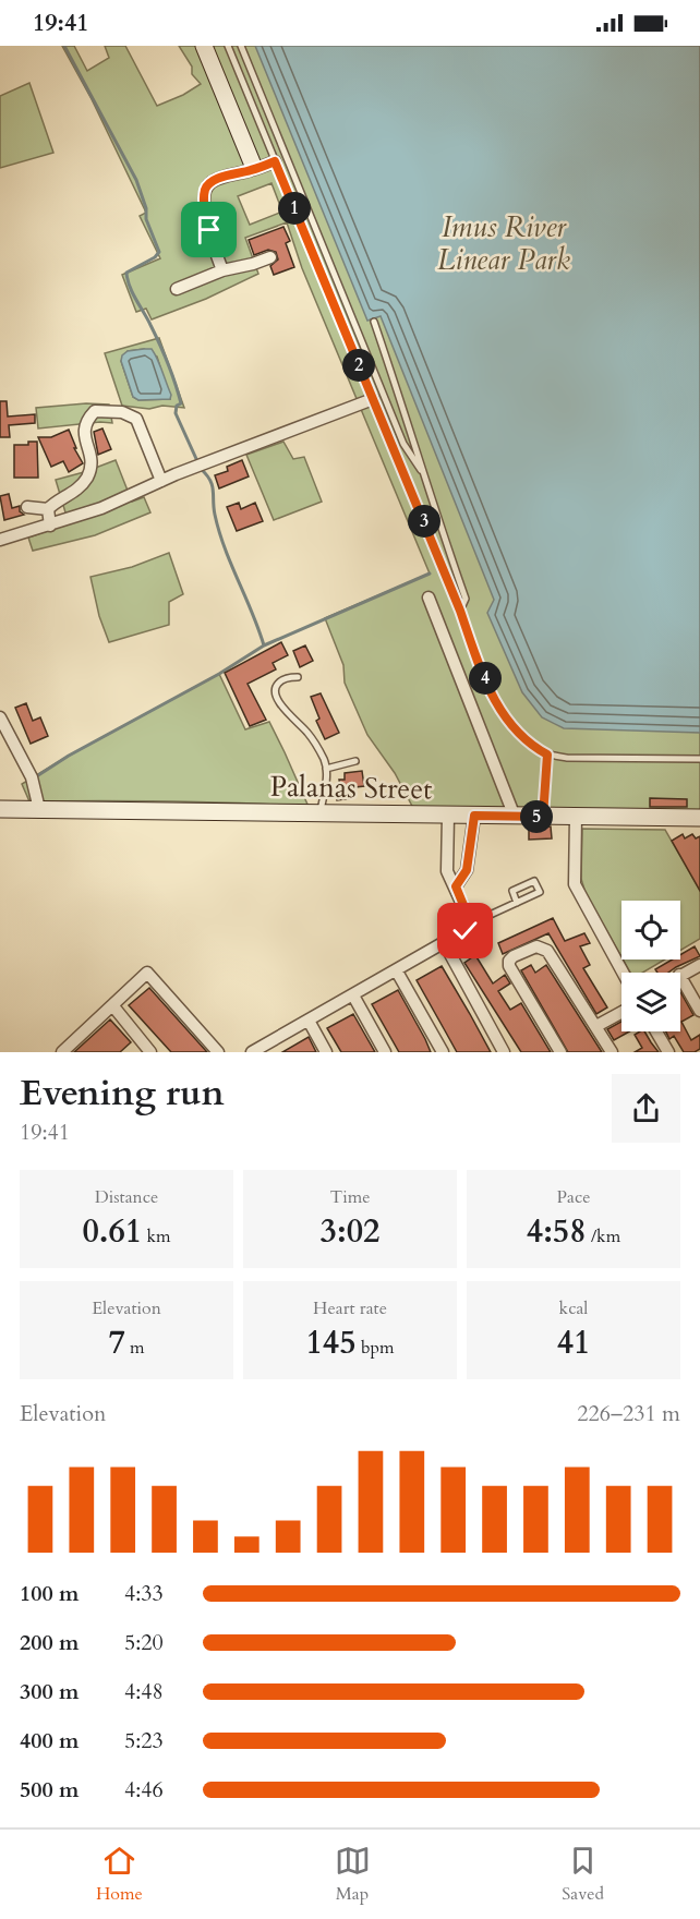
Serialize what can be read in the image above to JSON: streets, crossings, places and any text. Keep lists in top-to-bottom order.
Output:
{
  "streets": {
    "main road": ["Palanas Street"]
  },
  "parks": ["Imus River Linear Park"],
  "page": {
    "status": "19:41",
    "pins": [
      "1",
      "2",
      "3",
      "4",
      "5"
    ],
    "heading": ["Evening run", "19:41"],
    "stats": [
      ["Distance", "0.61 km"],
      ["Time", "3:02"],
      ["Pace", "4:58 /km"],
      ["Elevation", "7 m"],
      ["Heart rate", "145 bpm"],
      ["kcal", "41"]
    ],
    "chart": ["Elevation", "226–231 m"],
    "list": [
      {
        "name": "100 m",
        "note": "4:33"
      },
      {
        "name": "200 m",
        "note": "5:20"
      },
      {
        "name": "300 m",
        "note": "4:48"
      },
      {
        "name": "400 m",
        "note": "5:23"
      },
      {
        "name": "500 m",
        "note": "4:46"
      }
    ],
    "tabs": ["Home", "Map", "Saved"]
  }
}
